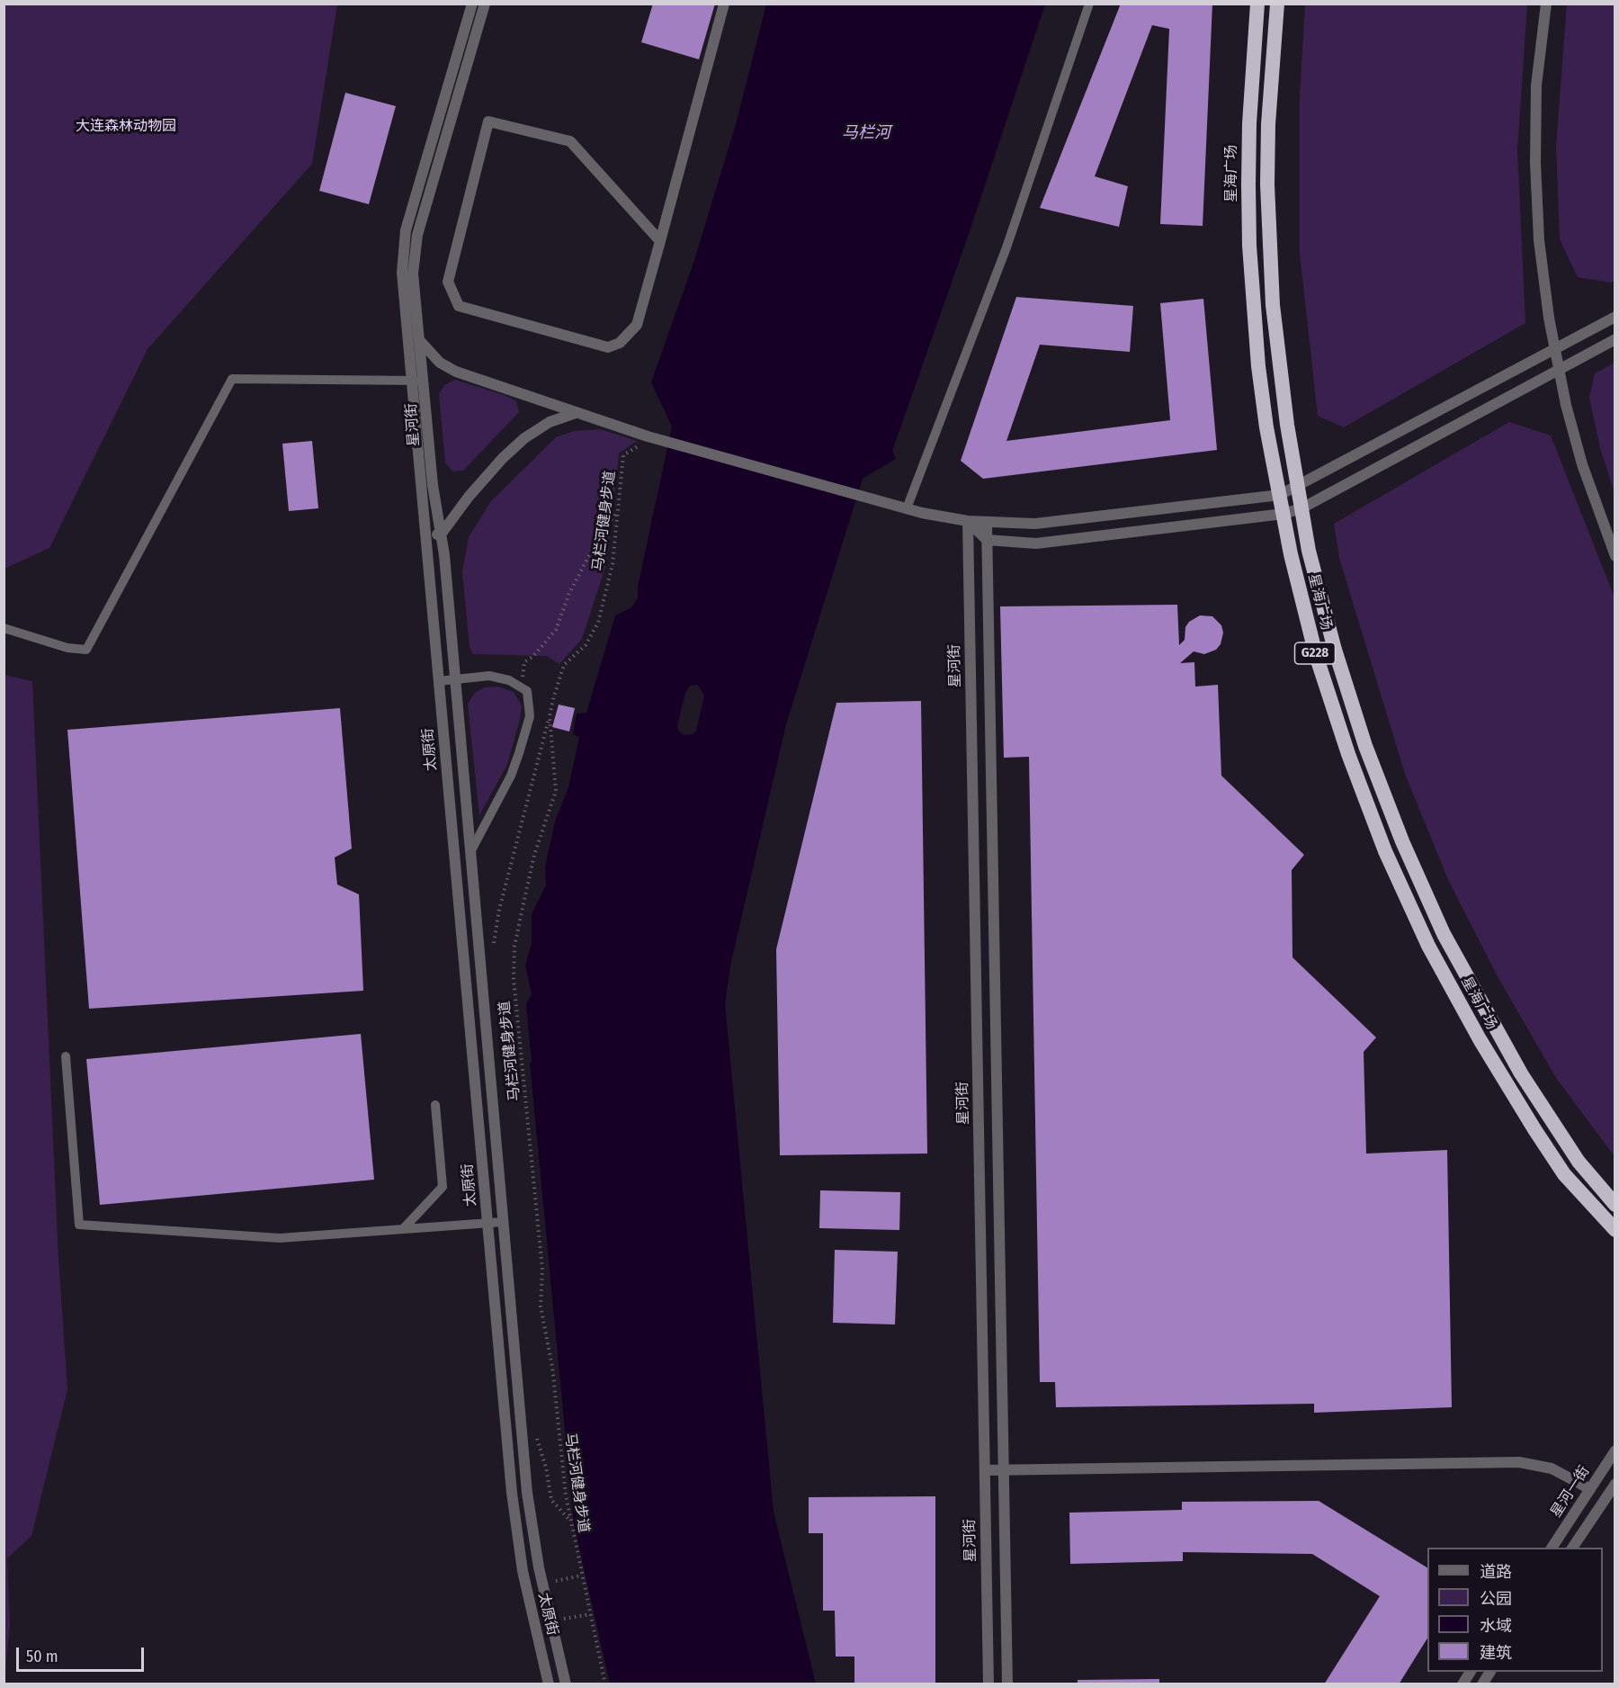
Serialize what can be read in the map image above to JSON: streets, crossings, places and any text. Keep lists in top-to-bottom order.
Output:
{
  "streets": {
    "highway": ["星海广场", "G228"],
    "street": ["星河街", "太原街", "星河一街"],
    "path": ["马栏河健身步道"]
  },
  "crossings": [
    ["星河街", "太原街"]
  ],
  "water": ["马栏河"],
  "parks": ["大连森林动物园"],
  "legend": [
    "道路",
    "公园",
    "水域",
    "建筑"
  ],
  "scale_bar": "50 m"
}
